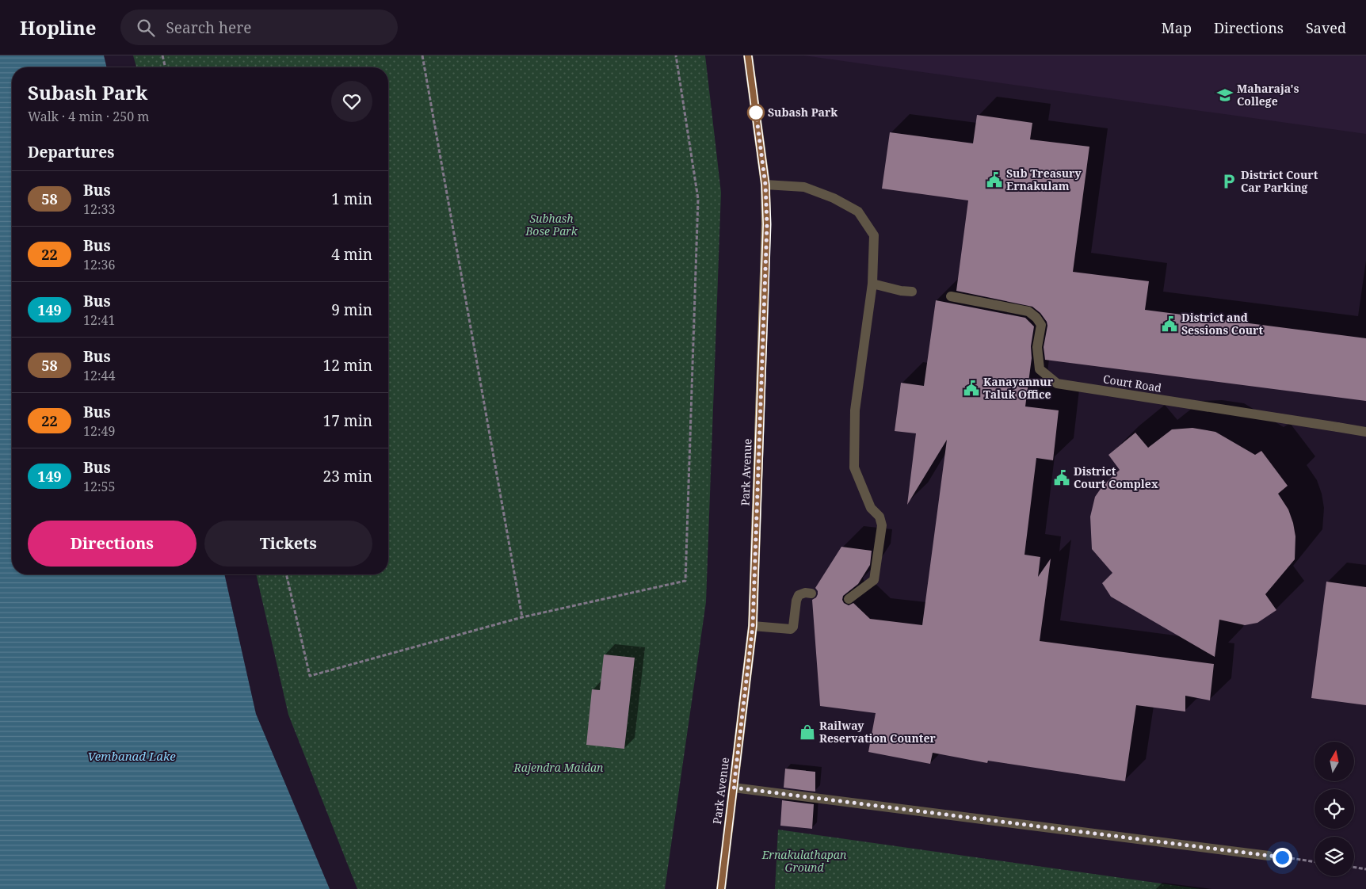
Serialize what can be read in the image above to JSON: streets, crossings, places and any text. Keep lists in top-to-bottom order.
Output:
{
  "streets": {
    "main road": ["Park Avenue"],
    "street": ["Court Road"]
  },
  "water": ["Vembanad Lake"],
  "parks": ["Subhash Bose Park", "Rajendra Maidan", "Ernakulathapan Ground"],
  "places": {
    "school or university": ["Maharaja's College"],
    "other": ["Subash Park"],
    "public building": [
      "Sub Treasury Ernakulam",
      "District and Sessions Court",
      "Kanayannur Taluk Office",
      "District Court Complex"
    ],
    "parking": ["District Court Car Parking"],
    "shop": ["Railway Reservation Counter"]
  },
  "lines": ["bus line 58"],
  "north": "top",
  "page": {
    "header": "Hopline",
    "search": "Search here",
    "nav": ["Map", "Directions", "Saved"],
    "heading": [
      ["Subash Park", "Walk · 4 min · 250 m"],
      "Departures"
    ],
    "list": [
      {
        "mark": "58",
        "name": "Bus",
        "note": "12:33",
        "value": "1 min"
      },
      {
        "mark": "22",
        "name": "Bus",
        "note": "12:36",
        "value": "4 min"
      },
      {
        "mark": "149",
        "name": "Bus",
        "note": "12:41",
        "value": "9 min"
      },
      {
        "mark": "58",
        "name": "Bus",
        "note": "12:44",
        "value": "12 min"
      },
      {
        "mark": "22",
        "name": "Bus",
        "note": "12:49",
        "value": "17 min"
      },
      {
        "mark": "149",
        "name": "Bus",
        "note": "12:55",
        "value": "23 min"
      }
    ],
    "buttons": ["Directions", "Tickets"]
  }
}
